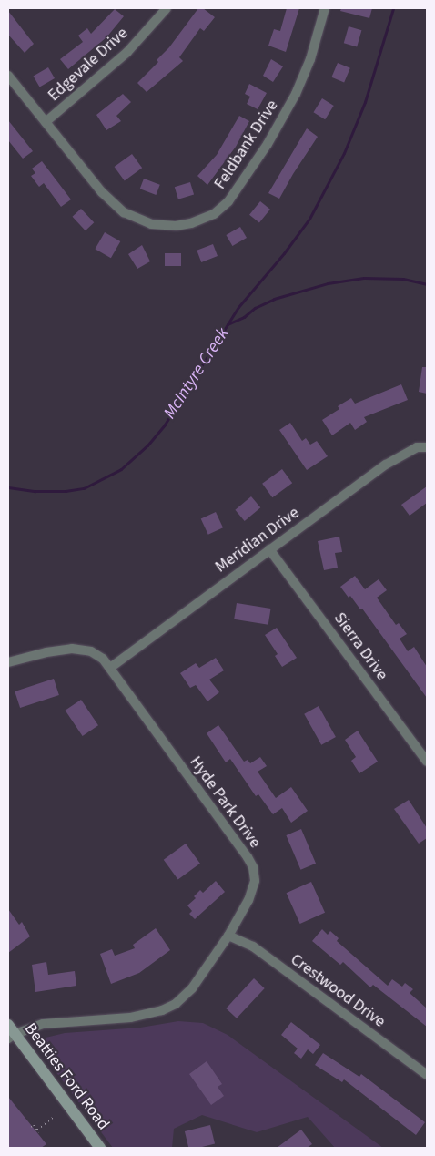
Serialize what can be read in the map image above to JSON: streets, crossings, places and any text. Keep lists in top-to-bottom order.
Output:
{
  "streets": {
    "main road": ["Beatties Ford Road"],
    "street": [
      "Edgevale Drive",
      "Feldbank Drive",
      "Meridian Drive",
      "Sierra Drive",
      "Hyde Park Drive",
      "Crestwood Drive"
    ]
  },
  "crossings": [
    ["Edgevale Drive", "Feldbank Drive"],
    ["Meridian Drive", "Sierra Drive"],
    ["Meridian Drive", "Hyde Park Drive"],
    ["Hyde Park Drive", "Crestwood Drive"],
    ["Hyde Park Drive", "Beatties Ford Road"]
  ],
  "water": ["McIntyre Creek"]
}
